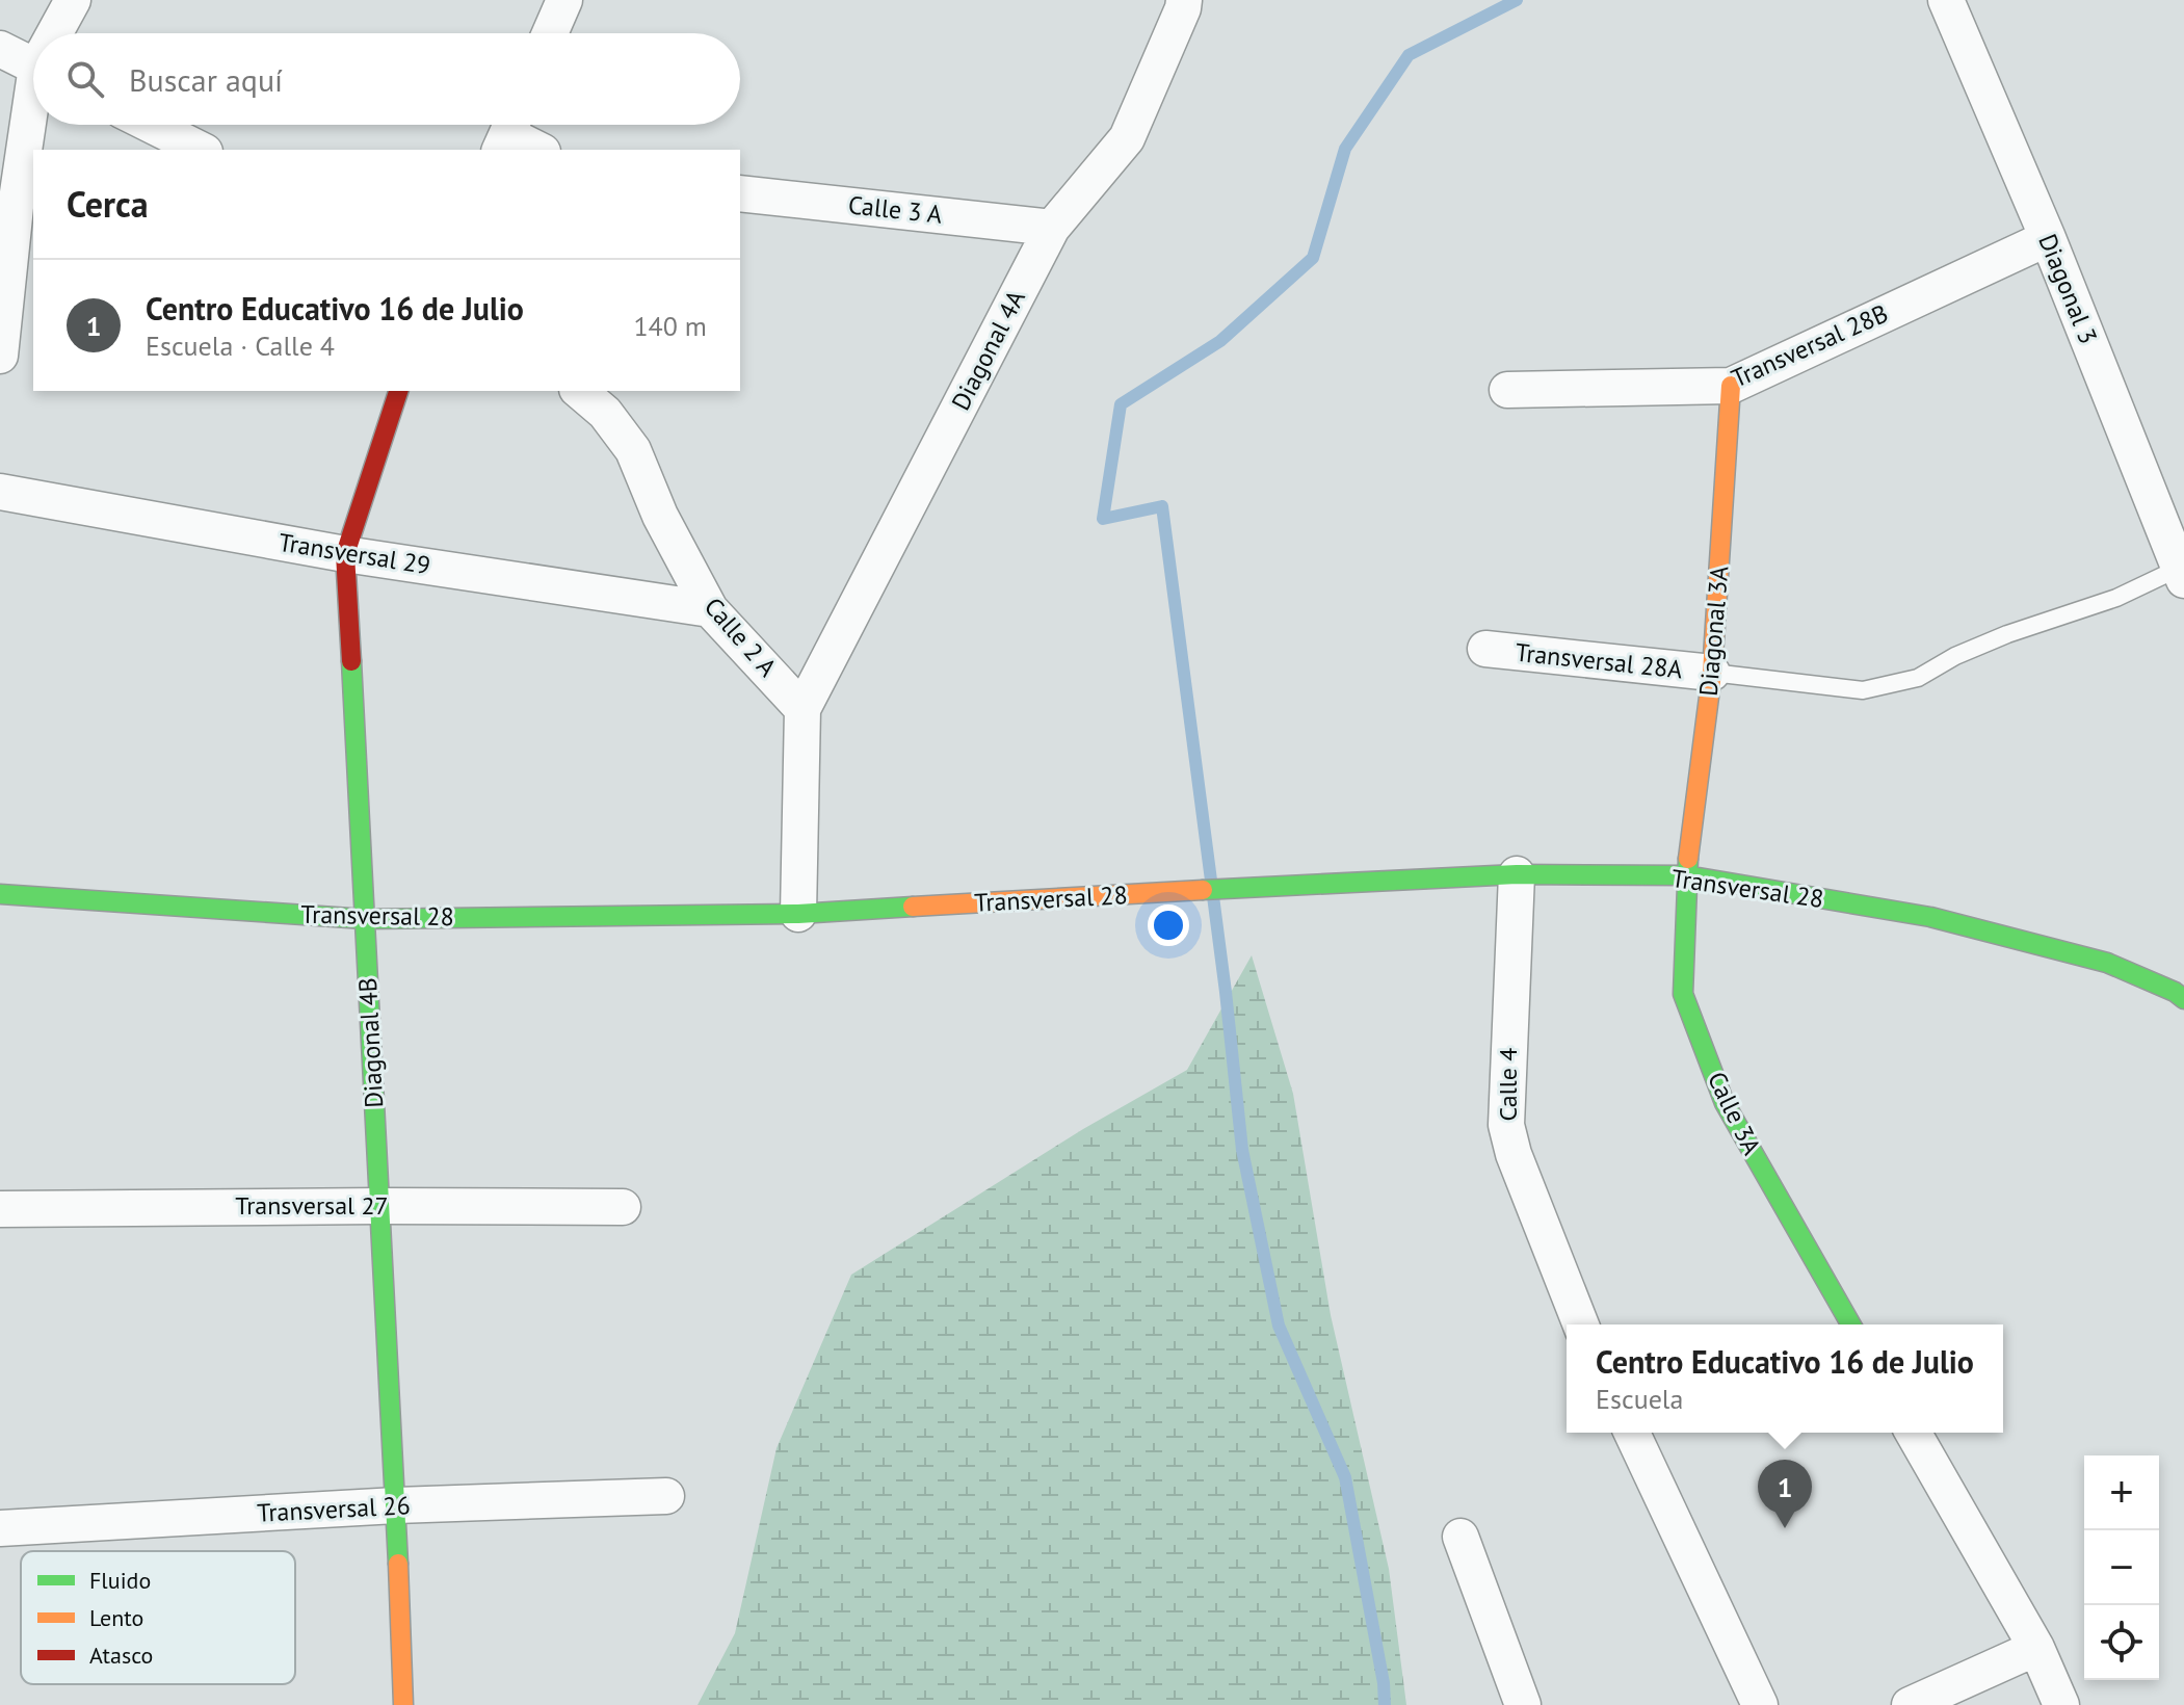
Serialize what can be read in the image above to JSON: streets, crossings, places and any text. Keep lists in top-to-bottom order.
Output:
{
  "streets": {
    "street": [
      "Calle 3 A",
      "Diagonal 3",
      "Transversal 28B",
      "Diagonal 4A",
      "Transversal 29",
      "Diagonal 3A",
      "Calle 2 A",
      "Transversal 28A",
      "Transversal 28",
      "Diagonal 4B",
      "Calle 4",
      "Calle 3A",
      "Transversal 27",
      "Transversal 26"
    ]
  },
  "crossings": [
    ["Calle 3 A", "Diagonal 4A"],
    ["Diagonal 3", "Transversal 28B"],
    ["Transversal 28B", "Diagonal 3A"],
    ["Diagonal 4A", "Calle 2 A"],
    ["Transversal 29", "Calle 2 A"],
    ["Transversal 29", "Diagonal 4B"],
    ["Diagonal 3A", "Transversal 28A"],
    ["Diagonal 3A", "Transversal 28"],
    ["Diagonal 3A", "Calle 3A"],
    ["Transversal 28", "Diagonal 4B"],
    ["Transversal 28", "Calle 4"],
    ["Transversal 28", "Calle 3A"],
    ["Diagonal 4B", "Transversal 27"],
    ["Diagonal 4B", "Transversal 26"]
  ],
  "legend": ["Fluido", "Lento", "Atasco"],
  "page": {
    "search": "Buscar aquí",
    "heading": "Cerca",
    "list": [
      {
        "mark": "1",
        "name": "Centro Educativo 16 de Julio",
        "note": "Escuela · Calle 4",
        "value": "140 m"
      }
    ],
    "popup": ["Centro Educativo 16 de Julio", "Escuela"],
    "map_buttons": ["+", "−"],
    "pins": "1"
  }
}
